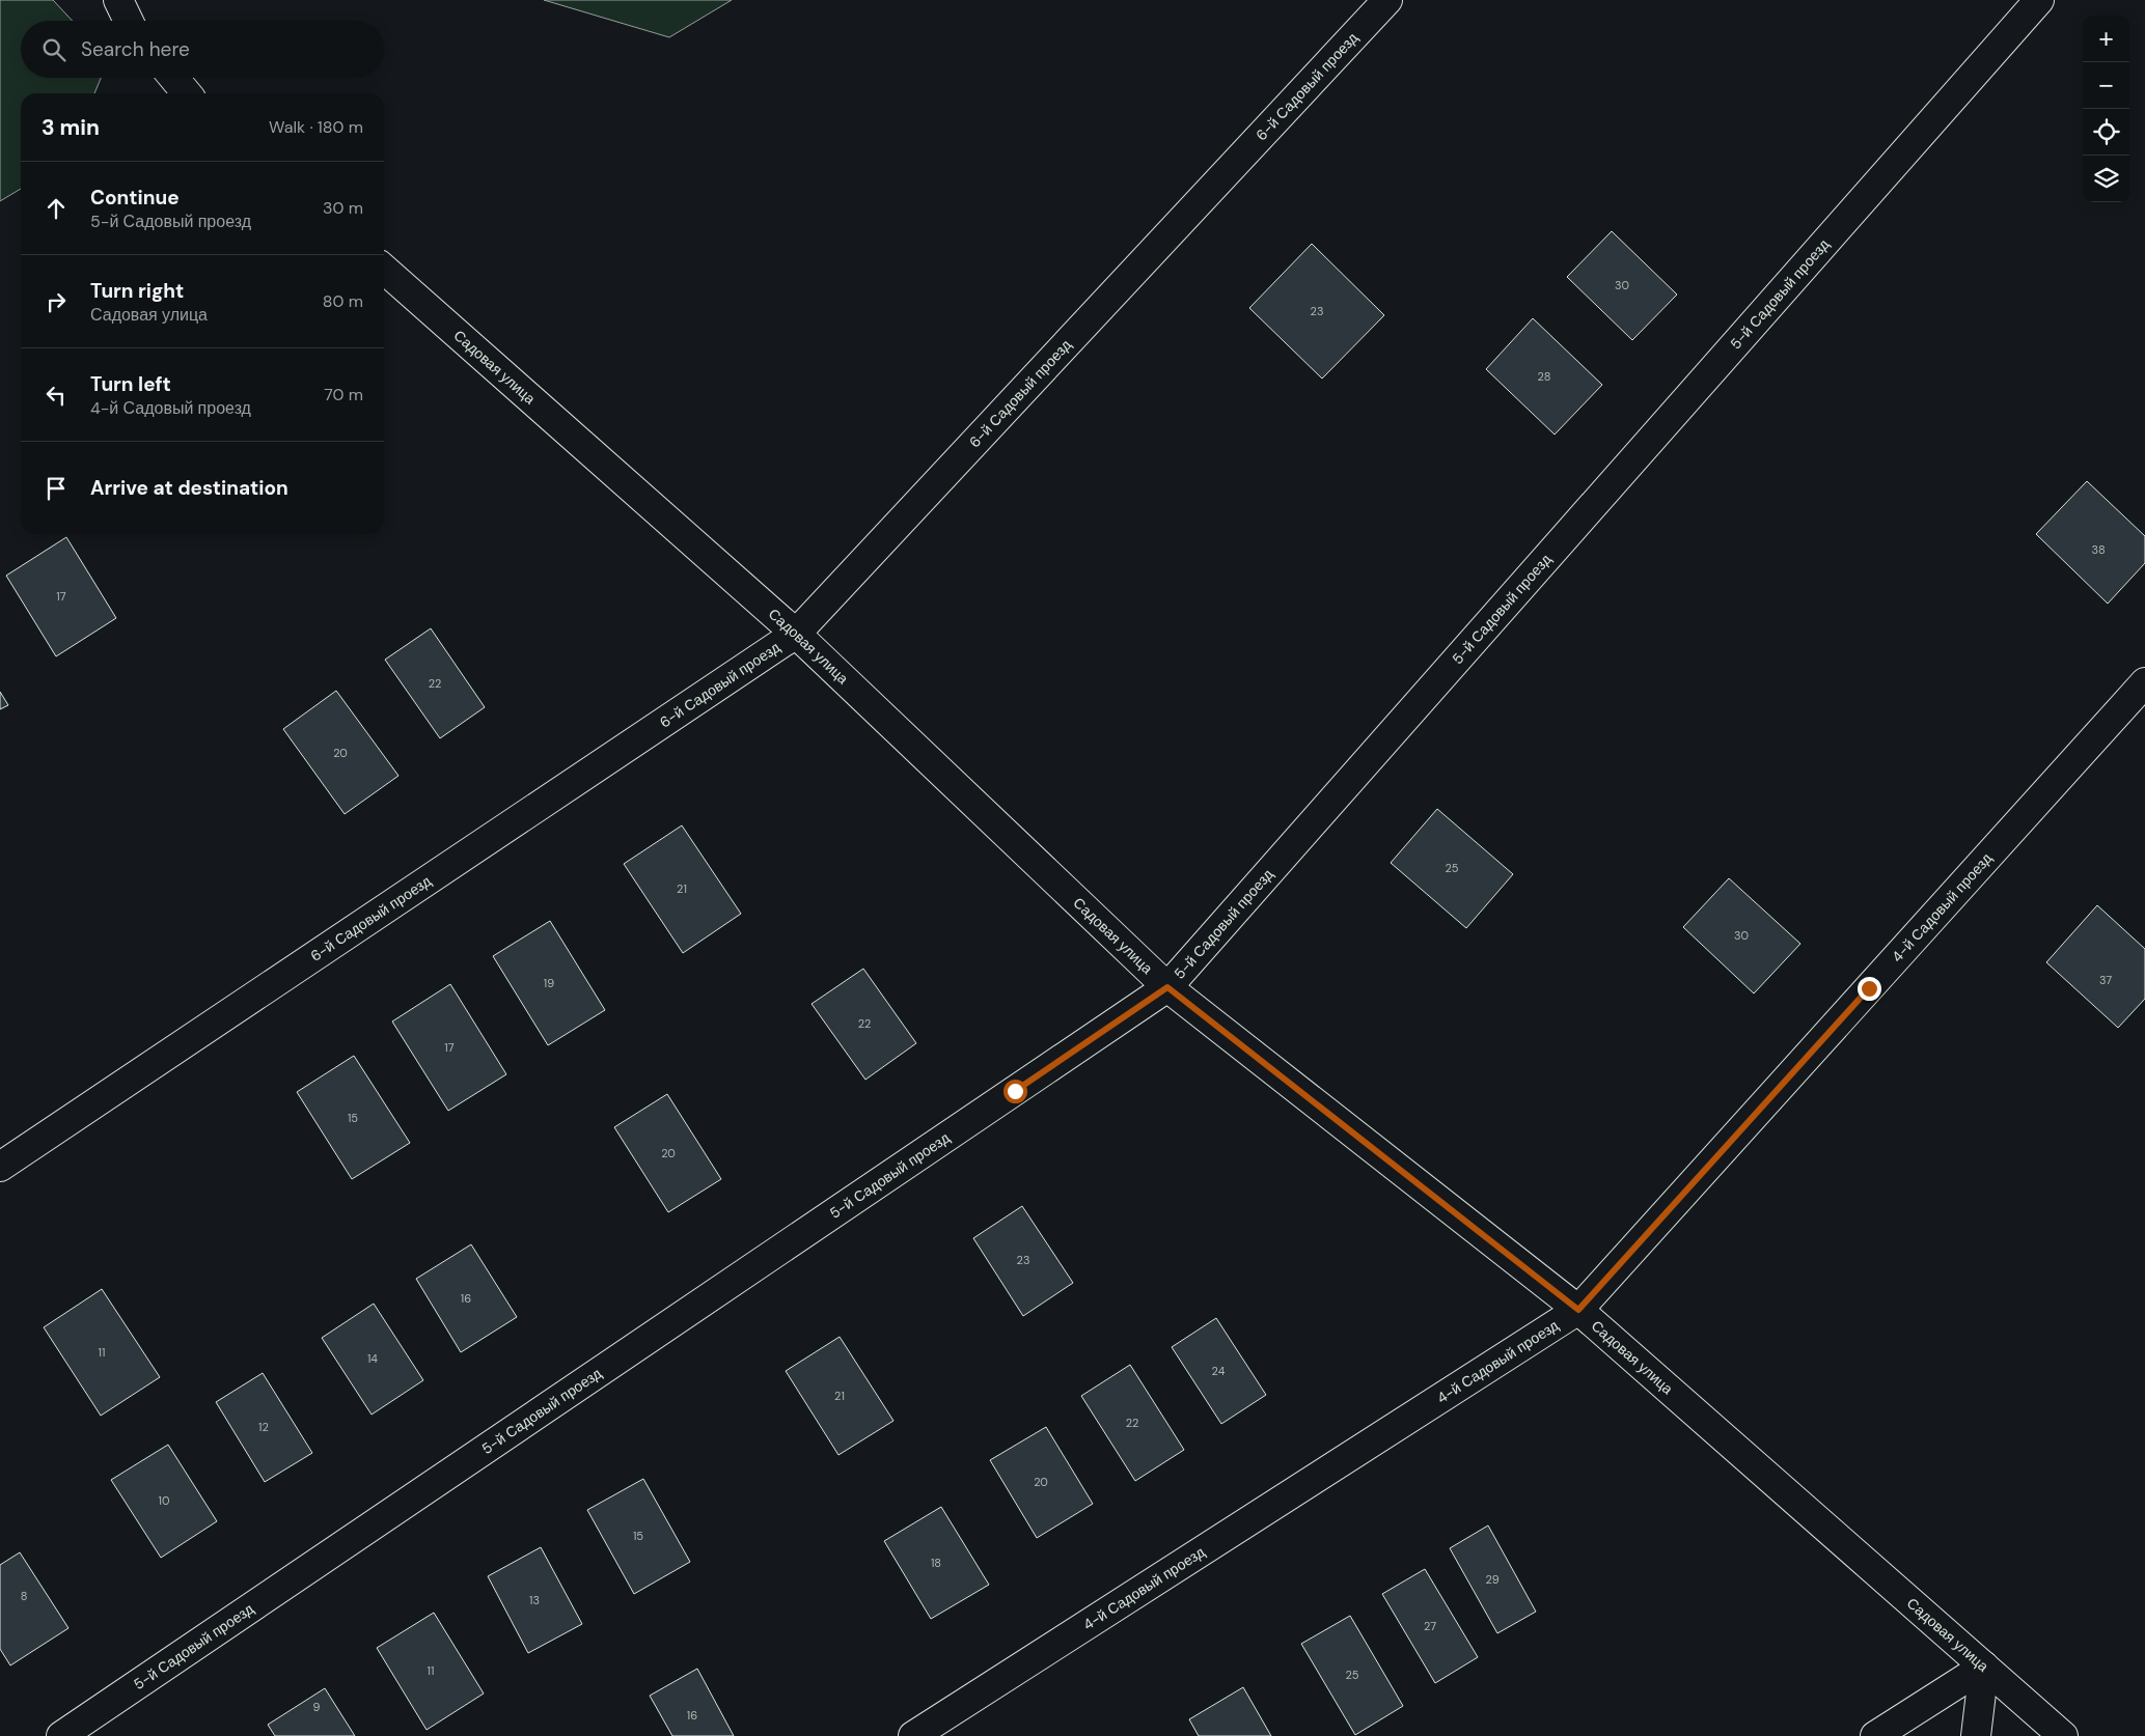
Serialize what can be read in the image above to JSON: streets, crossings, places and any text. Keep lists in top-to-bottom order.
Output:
{
  "streets": {
    "street": [
      "6-й Садовый проезд",
      "5-й Садовый проезд",
      "Садовая улица",
      "4-й Садовый проезд"
    ]
  },
  "crossings": [
    ["6-й Садовый проезд", "Садовая улица"],
    ["5-й Садовый проезд", "Садовая улица"],
    ["Садовая улица", "4-й Садовый проезд"]
  ],
  "house_numbers": [
    "30",
    "23",
    "28",
    "38",
    "17",
    "22",
    "20",
    "25",
    "21",
    "30",
    "37",
    "19",
    "22",
    "17",
    "15",
    "20",
    "23",
    "16",
    "11",
    "14",
    "24",
    "21",
    "22",
    "12",
    "20",
    "10",
    "15",
    "18",
    "29",
    "8",
    "13",
    "27",
    "11",
    "25",
    "9",
    "16"
  ],
  "page": {
    "map_buttons": ["+", "−"],
    "search": "Search here",
    "heading": ["3 min", "Walk · 180 m"],
    "list": [
      ["Continue", "5-й Садовый проезд", "30 m"],
      ["Turn right", "Садовая улица", "80 m"],
      ["Turn left", "4-й Садовый проезд", "70 m"],
      "Arrive at destination"
    ]
  }
}
